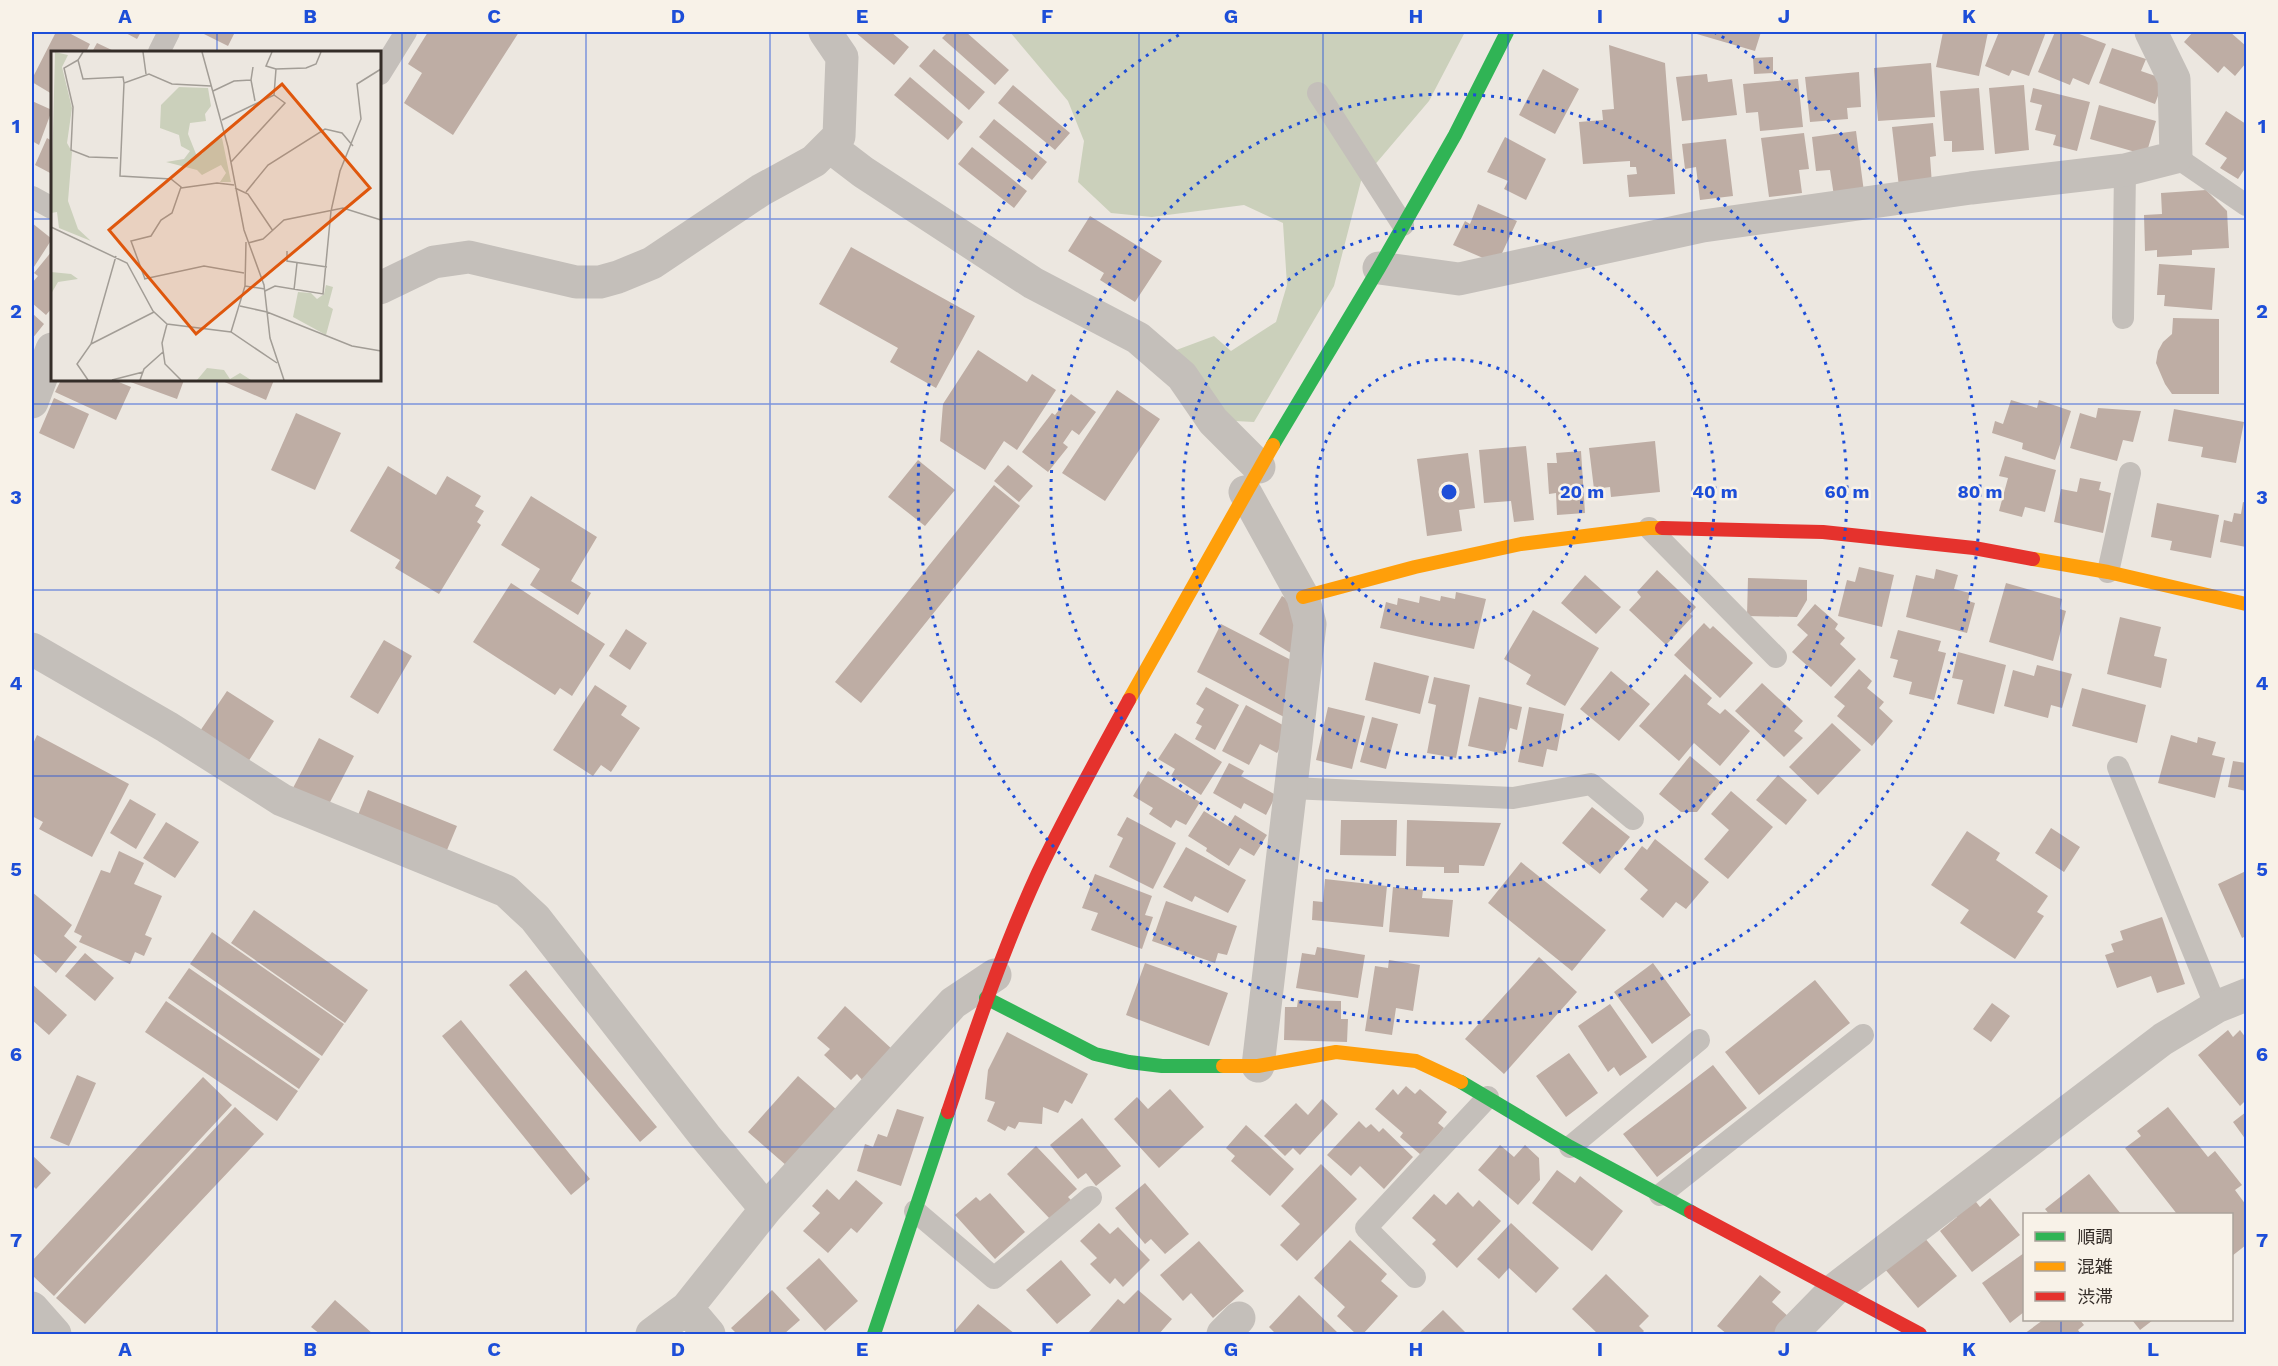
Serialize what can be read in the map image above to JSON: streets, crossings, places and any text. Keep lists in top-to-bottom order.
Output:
{
  "legend": ["順調", "混雑", "渋滞"],
  "grid": {
    "columns": [
      "A",
      "B",
      "C",
      "D",
      "E",
      "F",
      "G",
      "H",
      "I",
      "J",
      "K",
      "L"
    ],
    "rows": [
      "1",
      "2",
      "3",
      "4",
      "5",
      "6",
      "7"
    ]
  },
  "rings": [
    "20 m",
    "40 m",
    "60 m",
    "80 m"
  ]
}
